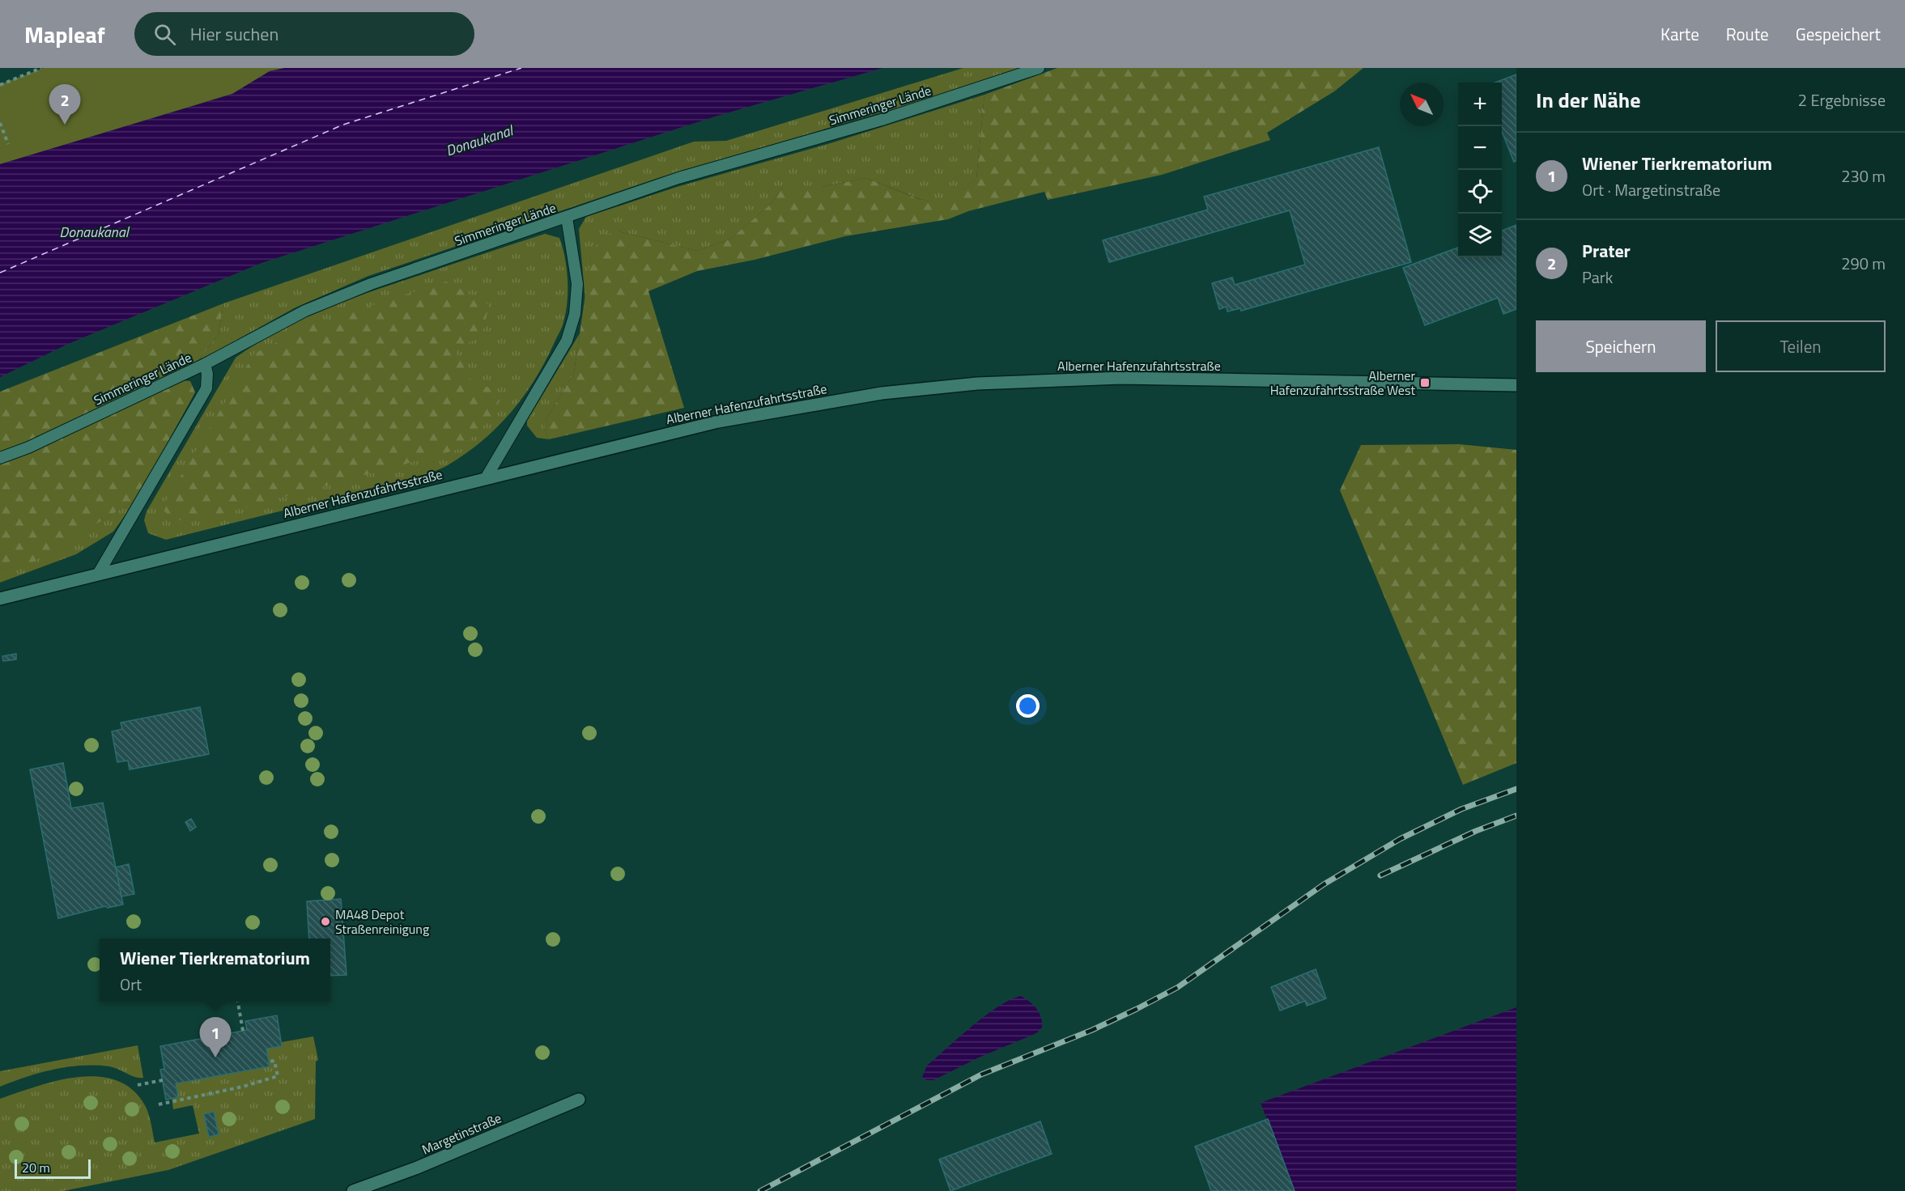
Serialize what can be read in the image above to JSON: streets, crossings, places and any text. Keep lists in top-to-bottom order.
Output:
{
  "streets": {
    "street": ["Alberner Hafenzufahrtsstraße", "Margetinstraße"],
    "lane": ["Simmeringer Lände"]
  },
  "water": ["Donaukanal"],
  "places": {
    "transit": ["Alberner Hafenzufahrtsstraße West"],
    "other": ["MA48 Depot Straßenreinigung"]
  },
  "scale_bar": "20 m",
  "north": "top left",
  "page": {
    "header": "Mapleaf",
    "search": "Hier suchen",
    "nav": ["Karte", "Route", "Gespeichert"],
    "heading": ["In der Nähe", "2 Ergebnisse"],
    "map_buttons": ["+", "−"],
    "pins": ["2", "1"],
    "list": [
      {
        "mark": "1",
        "name": "Wiener Tierkrematorium",
        "note": "Ort · Margetinstraße",
        "value": "230 m"
      },
      {
        "mark": "2",
        "name": "Prater",
        "note": "Park",
        "value": "290 m"
      }
    ],
    "buttons": ["Speichern", "Teilen"],
    "popup": ["Wiener Tierkrematorium", "Ort"],
    "scale": "20 m"
  }
}
